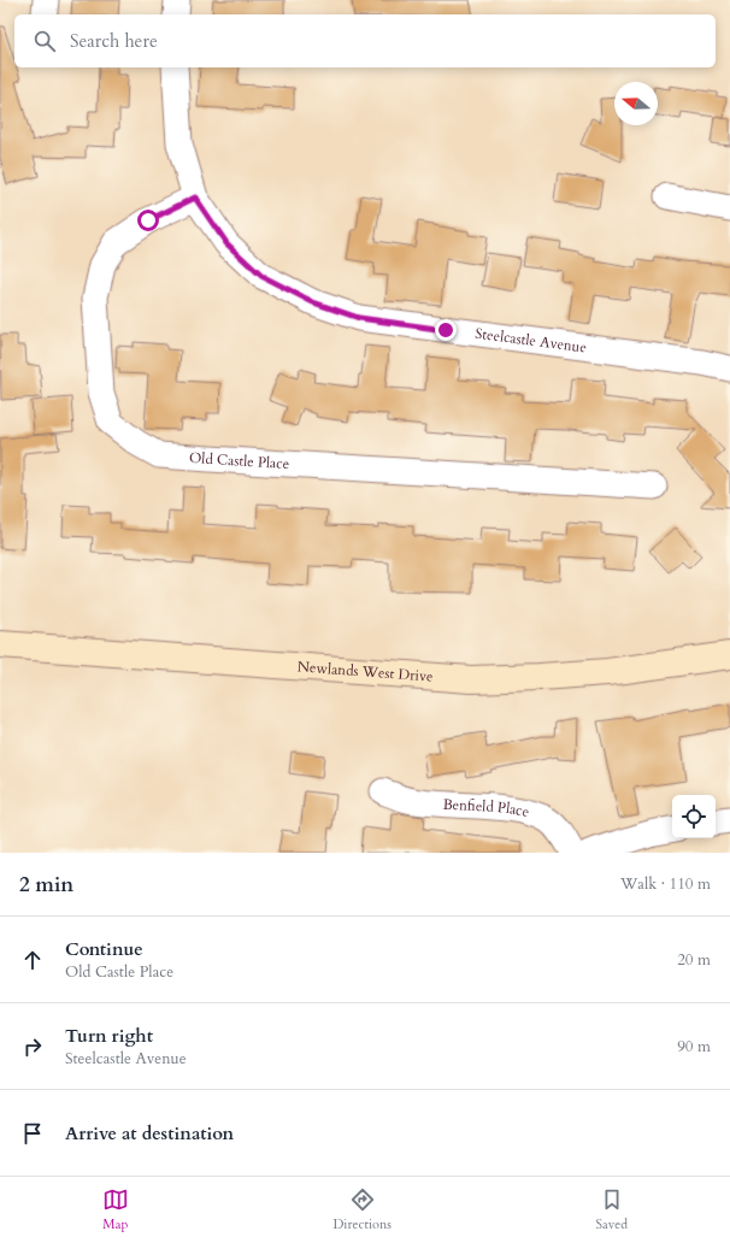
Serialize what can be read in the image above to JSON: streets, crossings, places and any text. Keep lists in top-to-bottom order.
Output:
{
  "streets": {
    "street": [
      "Steelcastle Avenue",
      "Old Castle Place",
      "Newlands West Drive",
      "Benfield Place"
    ]
  },
  "crossings": [
    ["Steelcastle Avenue", "Old Castle Place"]
  ],
  "north": "left",
  "page": {
    "search": "Search here",
    "heading": ["2 min", "Walk · 110 m"],
    "list": [
      ["Continue", "Old Castle Place", "20 m"],
      ["Turn right", "Steelcastle Avenue", "90 m"],
      "Arrive at destination"
    ],
    "nav": ["Map", "Directions", "Saved"]
  }
}
